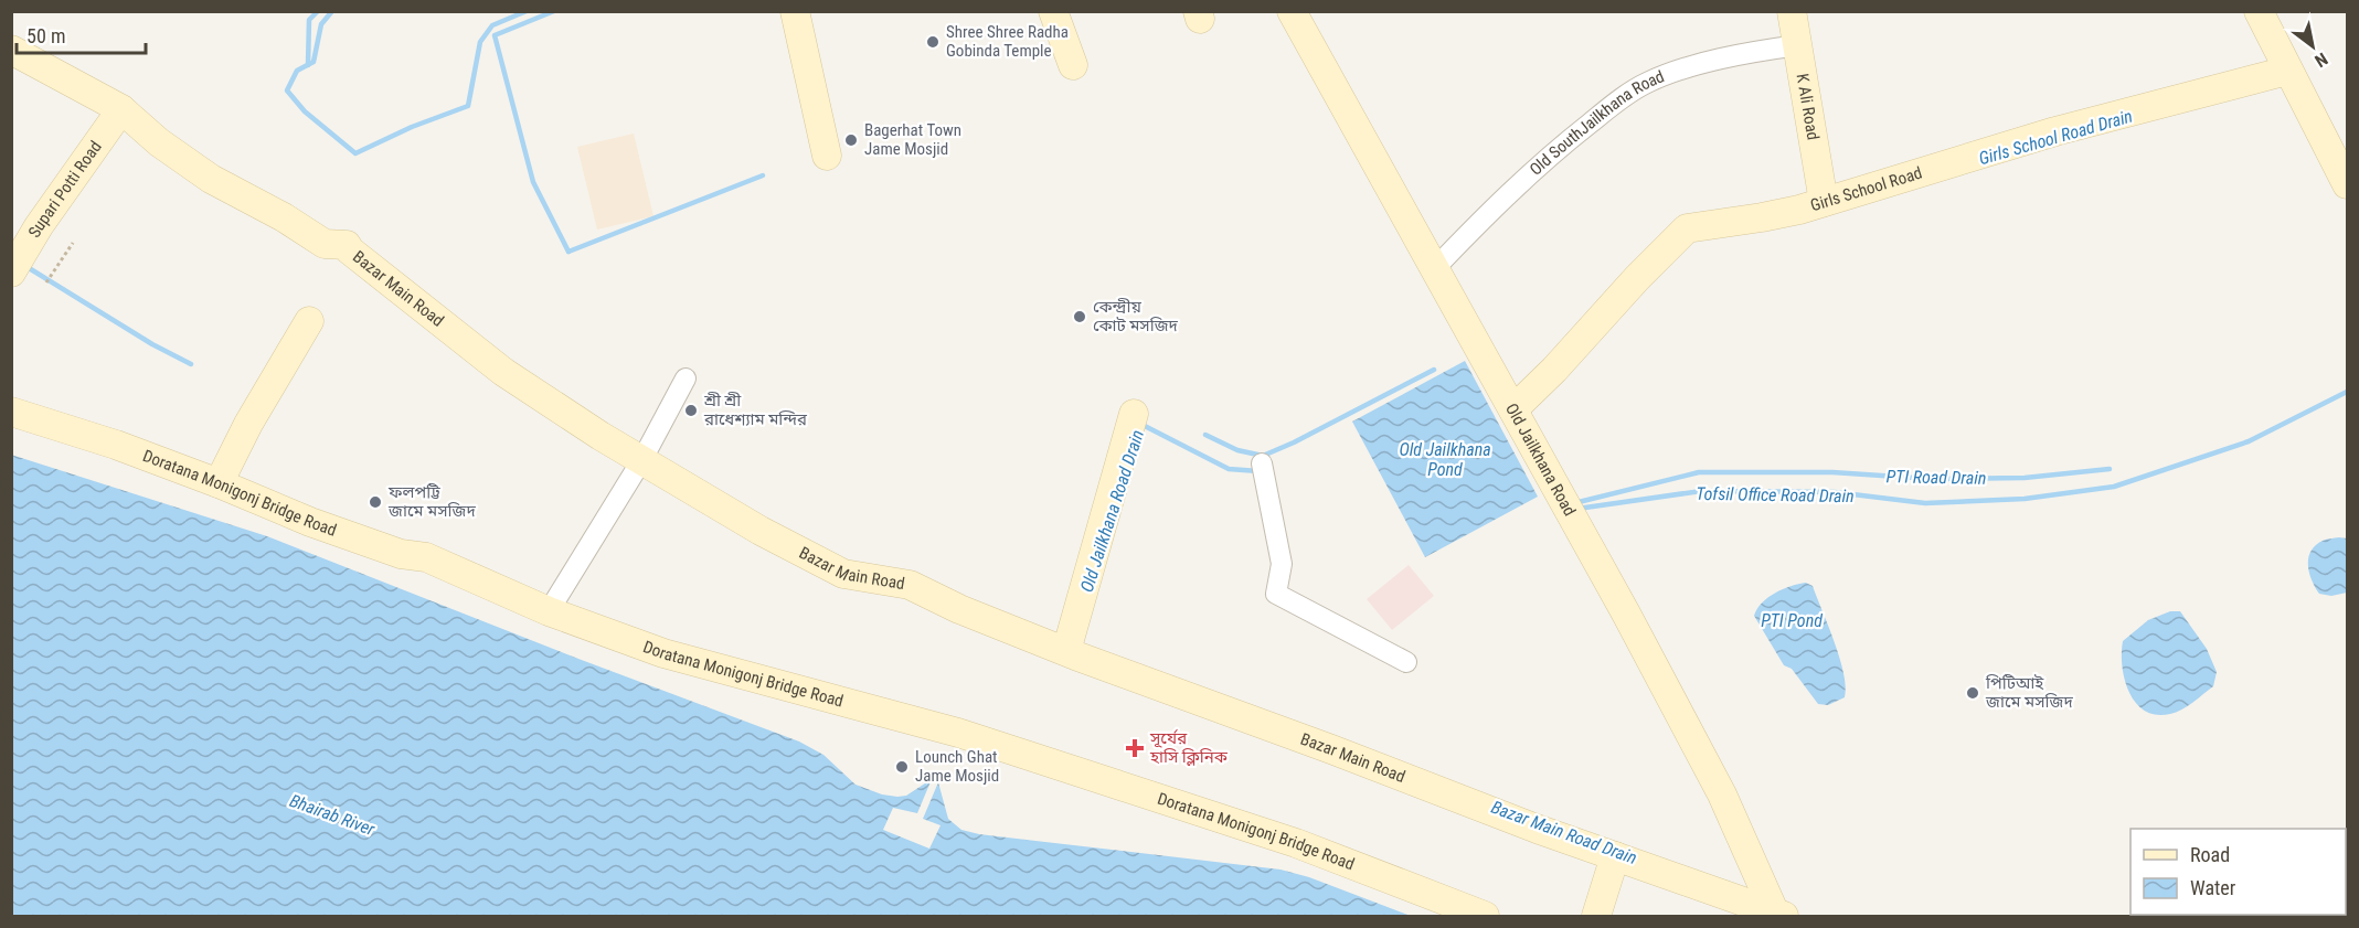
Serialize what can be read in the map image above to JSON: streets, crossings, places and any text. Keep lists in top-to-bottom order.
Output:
{
  "streets": {
    "street": [
      "K Ali Road",
      "Old SouthJailkhana Road",
      "Girls School Road",
      "Supari Potti Road",
      "Bazar Main Road",
      "Old Jailkhana Road",
      "Doratana Monigonj Bridge Road"
    ]
  },
  "crossings": [
    ["K Ali Road", "Old SouthJailkhana Road"],
    ["K Ali Road", "Girls School Road"],
    ["Old SouthJailkhana Road", "Old Jailkhana Road"],
    ["Girls School Road", "Old Jailkhana Road"],
    ["Supari Potti Road", "Bazar Main Road"],
    ["Bazar Main Road", "Old Jailkhana Road"]
  ],
  "water": [
    "Girls School Road Drain",
    "Old Jailkhana Pond",
    "PTI Road Drain",
    "Tofsil Office Road Drain",
    "Old Jailkhana Road Drain",
    "PTI Pond",
    "Bhairab River",
    "Bazar Main Road Drain"
  ],
  "places": {
    "other": [
      "Shree Shree Radha Gobinda Temple",
      "Bagerhat Town Jame Mosjid",
      "কেন্দ্রীয় কোট মসজিদ",
      "শ্রী শ্রী রাধেশ্যাম মন্দির",
      "ফলপট্টি জামে মসজিদ",
      "পিটিআই জামে মসজিদ",
      "Lounch Ghat Jame Mosjid"
    ],
    "health": ["সূর্যের হাসি ক্লিনিক"]
  },
  "legend": ["Road", "Water"],
  "scale_bar": "50 m",
  "north": "bottom right"
}
